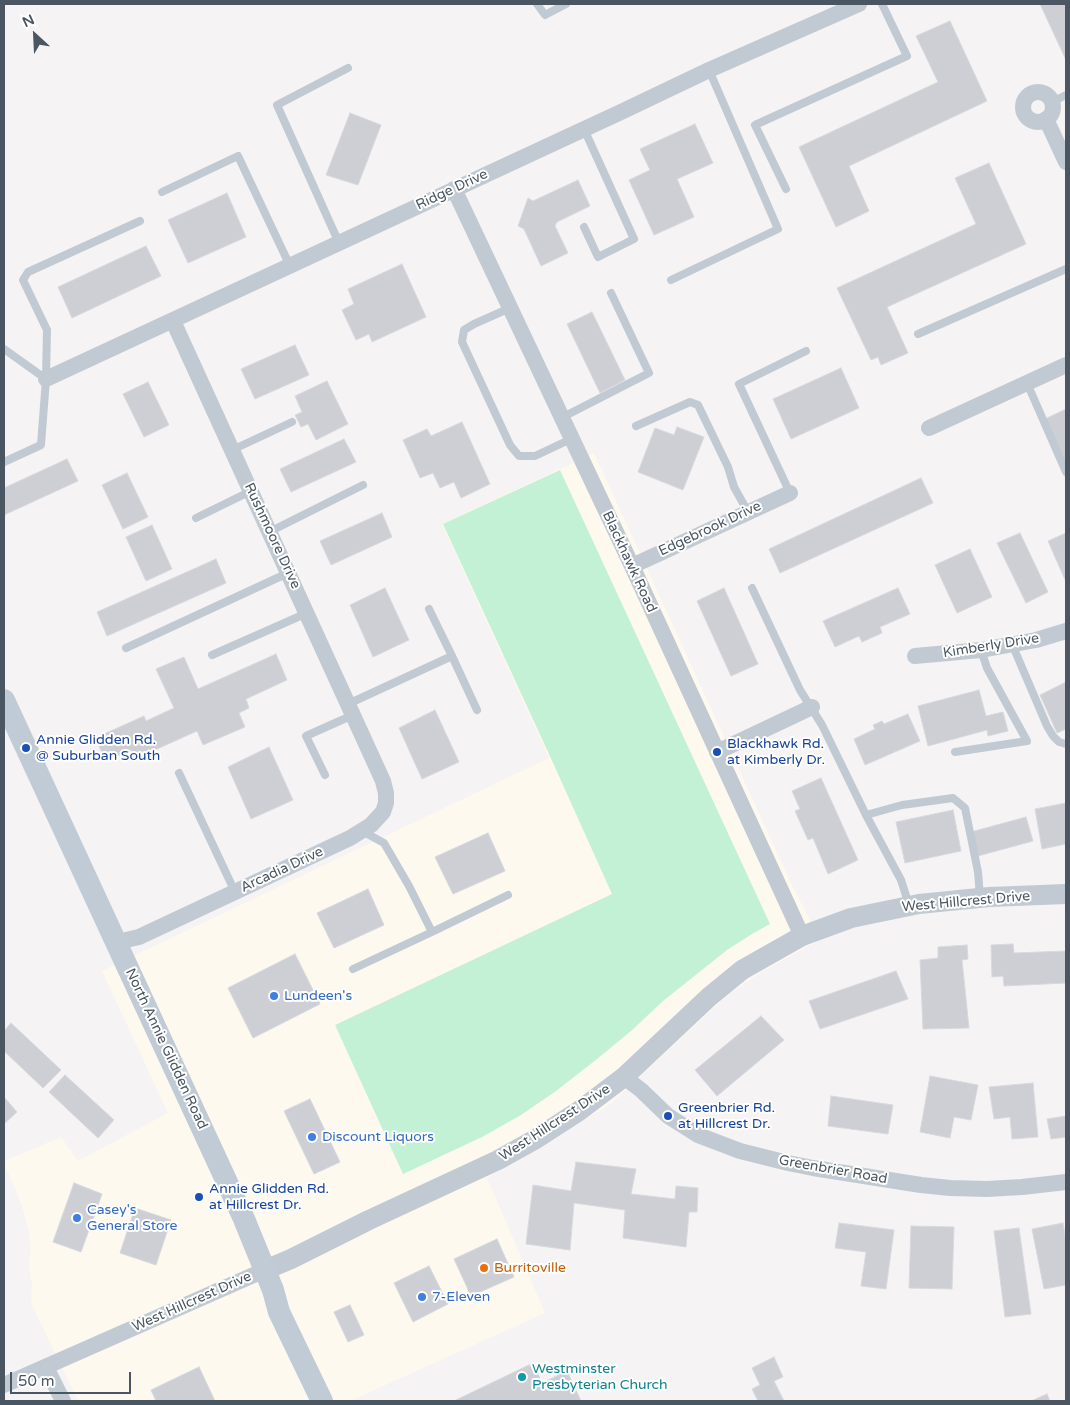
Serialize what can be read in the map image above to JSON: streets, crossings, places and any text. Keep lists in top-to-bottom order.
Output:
{
  "streets": {
    "main road": ["North Annie Glidden Road"],
    "street": [
      "Ridge Drive",
      "Edgebrook Drive",
      "Rushmoore Drive",
      "Blackhawk Road",
      "Kimberly Drive",
      "Arcadia Drive",
      "West Hillcrest Drive",
      "Greenbrier Road"
    ]
  },
  "crossings": [
    ["Ridge Drive", "Rushmoore Drive"],
    ["Ridge Drive", "Blackhawk Road"],
    ["Edgebrook Drive", "Blackhawk Road"],
    ["Rushmoore Drive", "Arcadia Drive"],
    ["Blackhawk Road", "West Hillcrest Drive"],
    ["Arcadia Drive", "North Annie Glidden Road"],
    ["West Hillcrest Drive", "North Annie Glidden Road"],
    ["West Hillcrest Drive", "Greenbrier Road"]
  ],
  "places": [
    "Annie Glidden Rd. @ Suburban South",
    "Blackhawk Rd. at Kimberly Dr.",
    "Lundeen's",
    "Greenbrier Rd. at Hillcrest Dr.",
    "Discount Liquors",
    "Annie Glidden Rd. at Hillcrest Dr.",
    "Casey's General Store",
    "Burritoville",
    "7-Eleven",
    "Westminster Presbyterian Church"
  ],
  "scale_bar": "50 m",
  "north": "top left"
}
